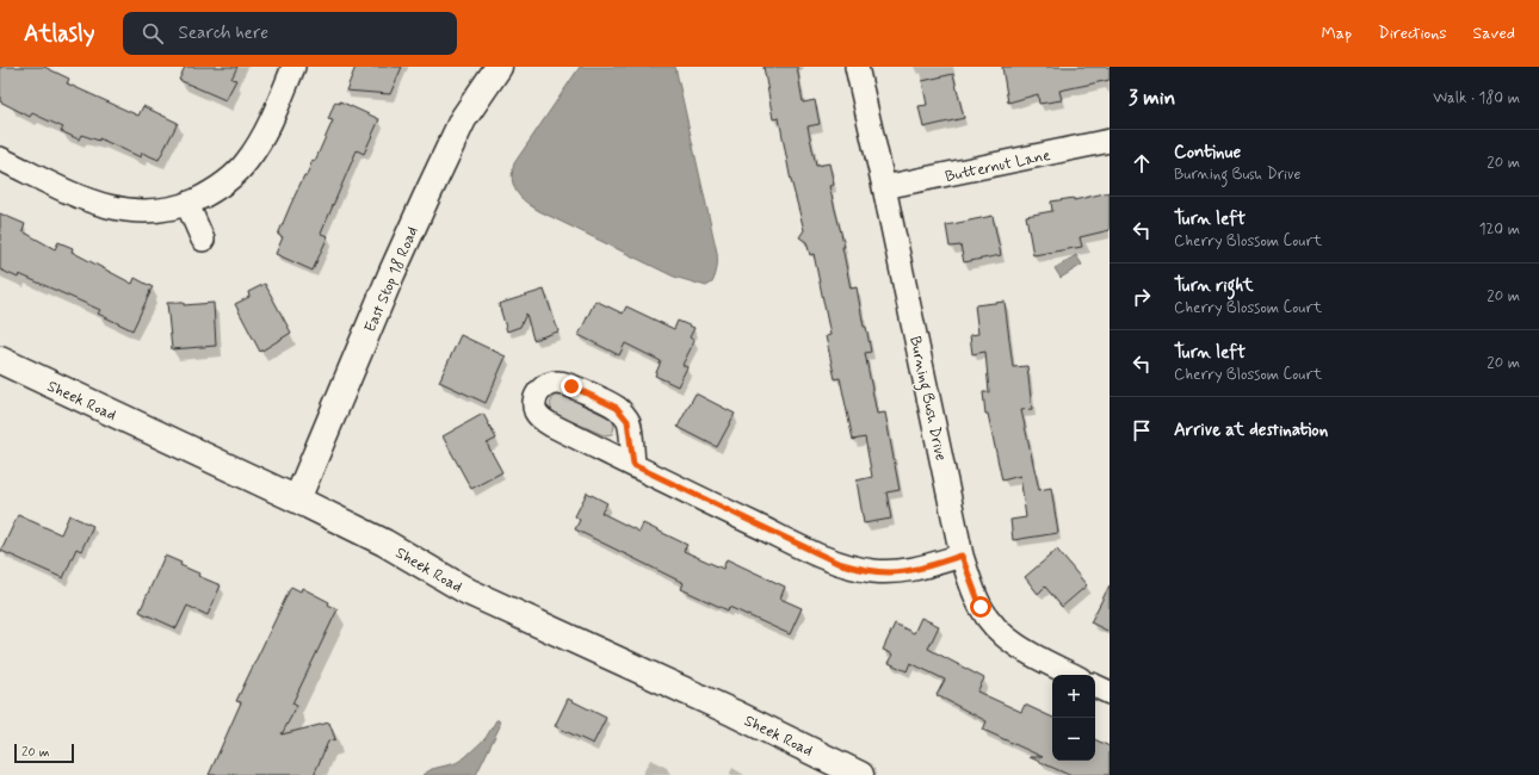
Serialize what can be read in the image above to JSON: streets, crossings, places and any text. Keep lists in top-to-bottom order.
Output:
{
  "streets": {
    "street": [
      "Butternut Lane",
      "East Stop 18 Road",
      "Burning Bush Drive",
      "Sheek Road"
    ]
  },
  "crossings": [
    ["Butternut Lane", "Burning Bush Drive"],
    ["East Stop 18 Road", "Sheek Road"]
  ],
  "scale_bar": "20 m",
  "page": {
    "header": "Atlasly",
    "search": "Search here",
    "nav": ["Map", "Directions", "Saved"],
    "heading": ["3 min", "Walk · 180 m"],
    "list": [
      ["Continue", "Burning Bush Drive", "20 m"],
      ["Turn left", "Cherry Blossom Court", "120 m"],
      ["Turn right", "Cherry Blossom Court", "20 m"],
      ["Turn left", "Cherry Blossom Court", "20 m"],
      "Arrive at destination"
    ],
    "map_buttons": ["+", "−"],
    "scale": "20 m"
  }
}
